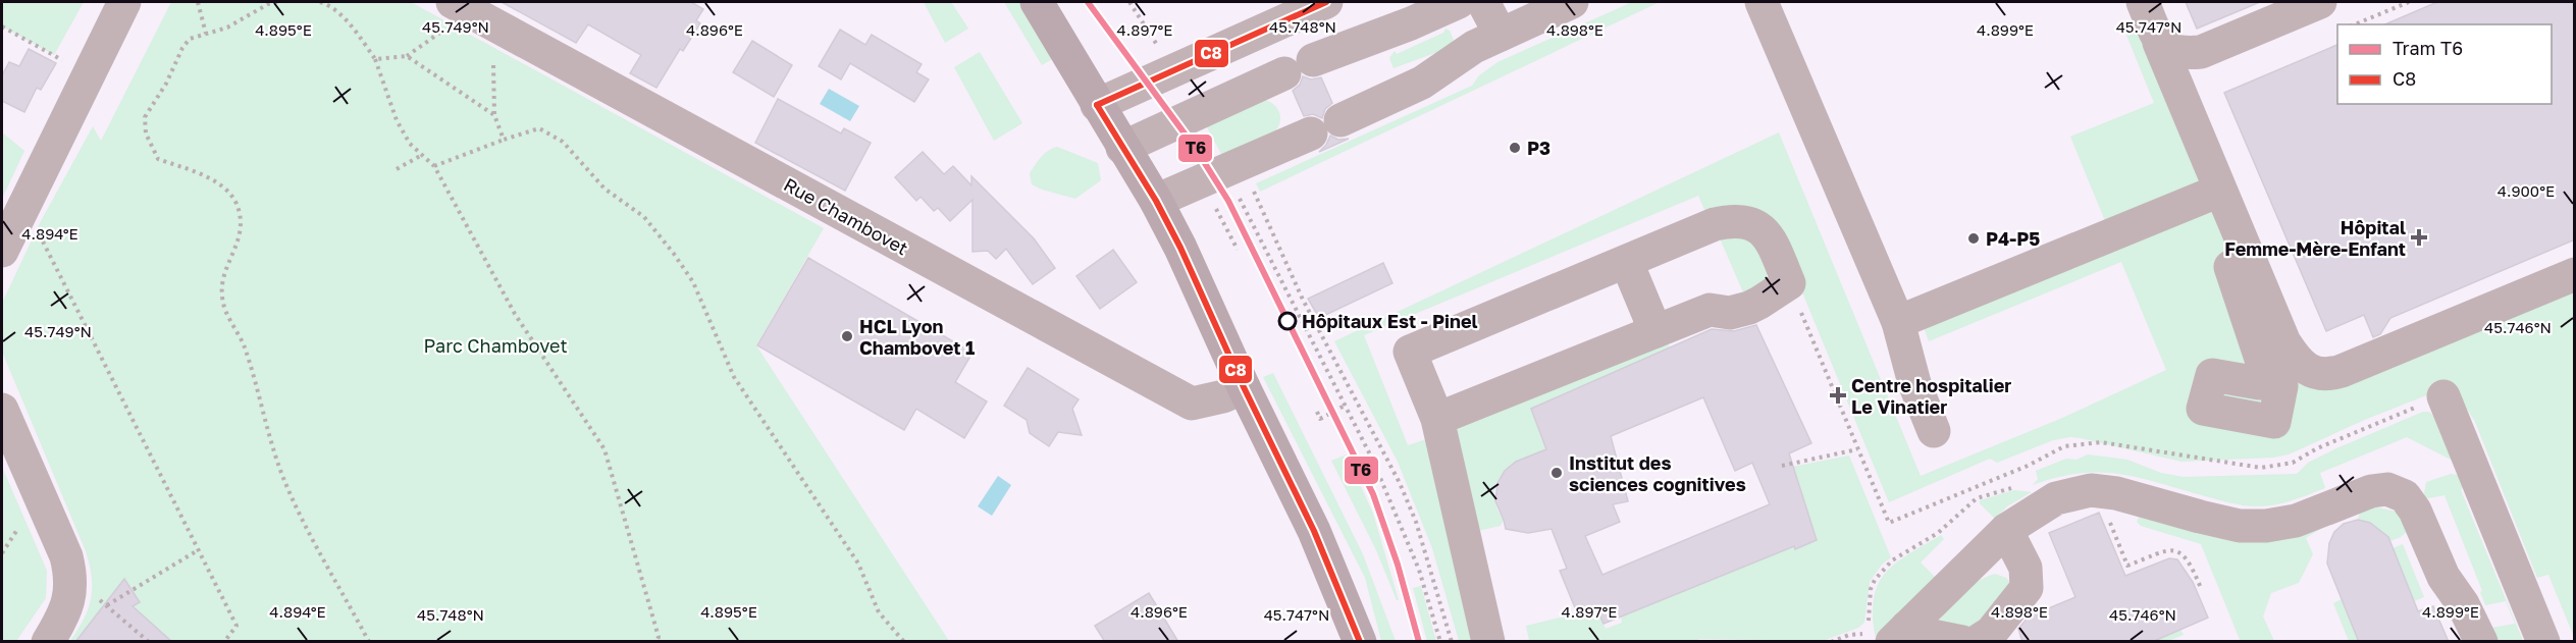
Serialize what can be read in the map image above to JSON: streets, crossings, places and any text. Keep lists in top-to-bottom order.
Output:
{
  "streets": {
    "street": ["Rue Chambovet"]
  },
  "parks": ["Parc Chambovet"],
  "places": {
    "other": [
      "P3",
      "P4-P5",
      "Hôpitaux Est - Pinel",
      "HCL Lyon Chambovet 1",
      "Institut des sciences cognitives"
    ],
    "health": ["Hôpital Femme-Mère-Enfant", "Centre hospitalier Le Vinatier"]
  },
  "lines": ["tram line T6", "transit line C8"],
  "legend": ["Tram T6", "C8"],
  "coordinates": [
    "45.749°N",
    "45.748°N",
    "45.747°N",
    "4.895°E",
    "4.896°E",
    "4.897°E",
    "4.899°E",
    "4.898°E",
    "4.900°E",
    "4.894°E",
    "45.746°N"
  ]
}
